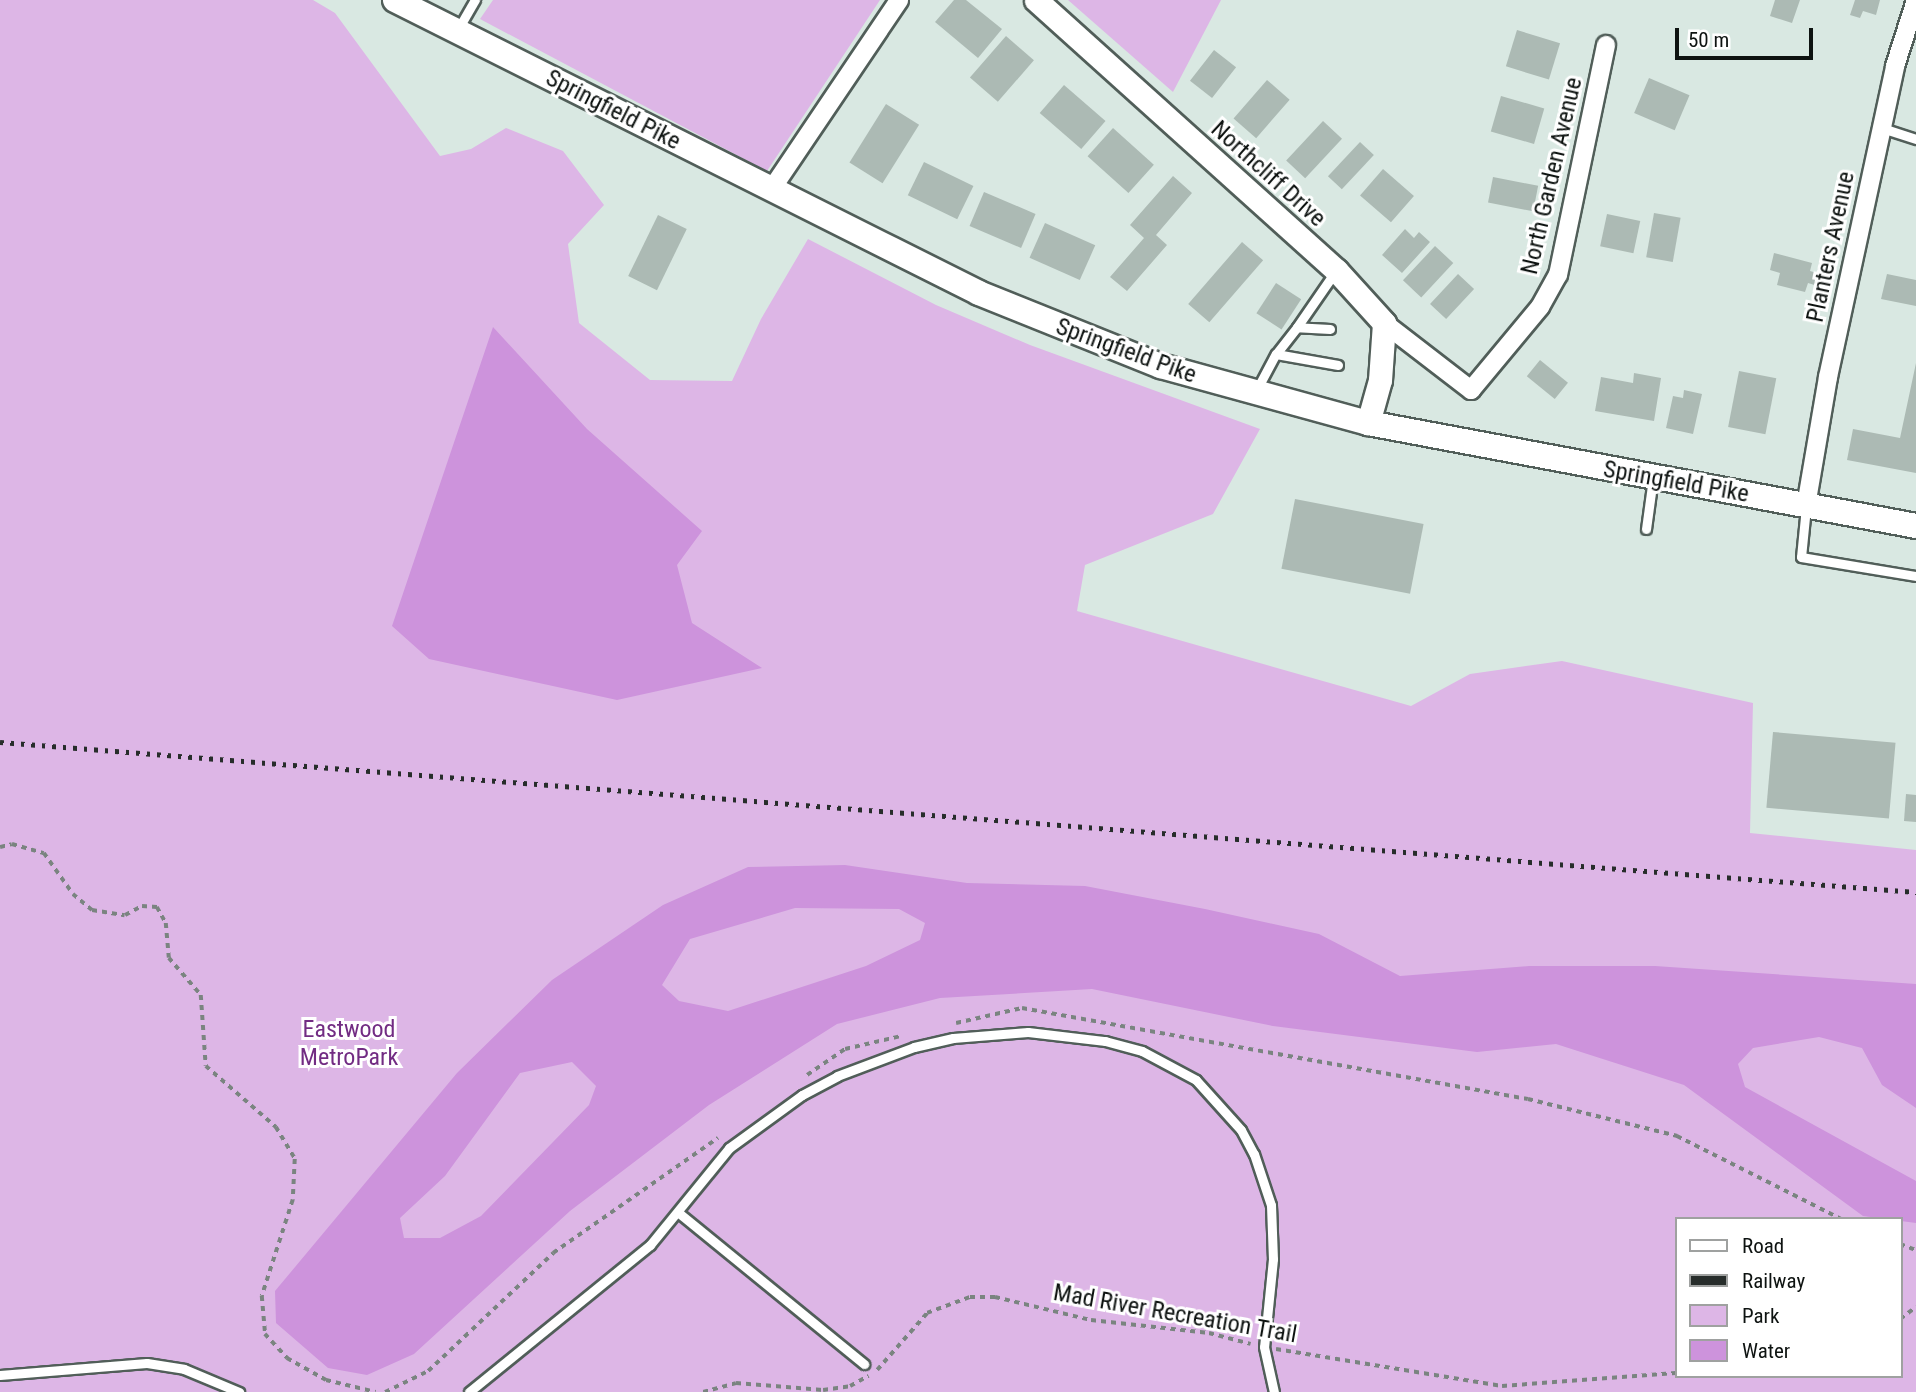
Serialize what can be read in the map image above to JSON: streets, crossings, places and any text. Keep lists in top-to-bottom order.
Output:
{
  "streets": {
    "main road": ["Springfield Pike"],
    "street": ["Northcliff Drive", "North Garden Avenue", "Planters Avenue"],
    "path": ["Mad River Recreation Trail"]
  },
  "crossings": [
    ["Springfield Pike", "Planters Avenue"],
    ["Northcliff Drive", "North Garden Avenue"]
  ],
  "parks": ["Eastwood MetroPark"],
  "legend": [
    "Road",
    "Railway",
    "Park",
    "Water"
  ],
  "scale_bar": "50 m"
}
